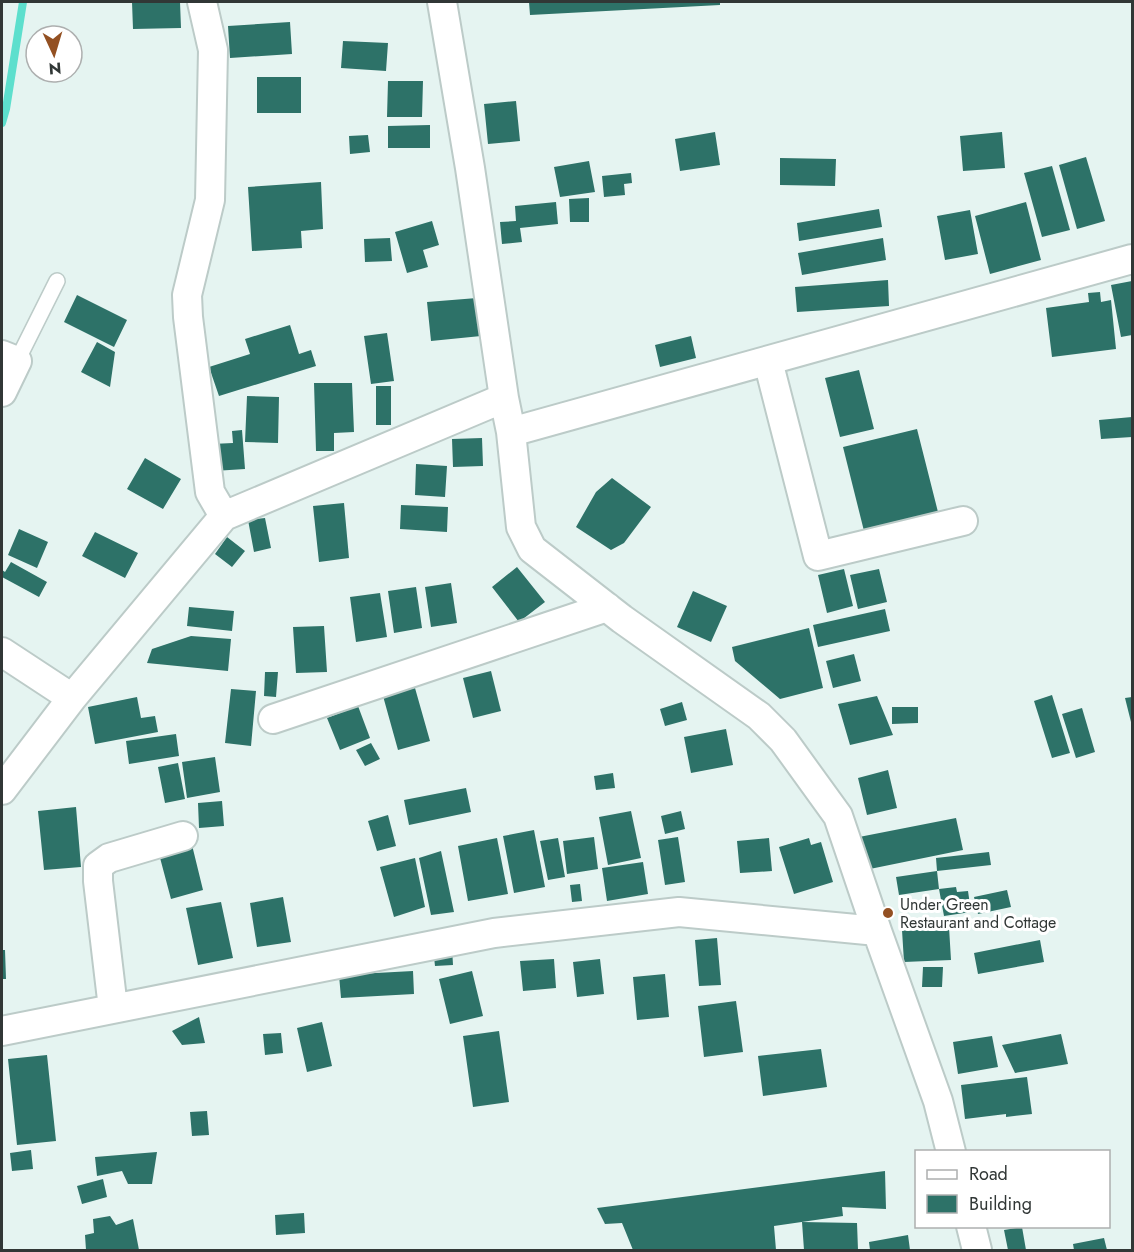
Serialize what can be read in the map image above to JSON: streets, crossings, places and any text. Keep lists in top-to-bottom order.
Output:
{
  "places": ["Under Green Restaurant and Cottage"],
  "legend": ["Road", "Building"],
  "north": "bottom"
}
